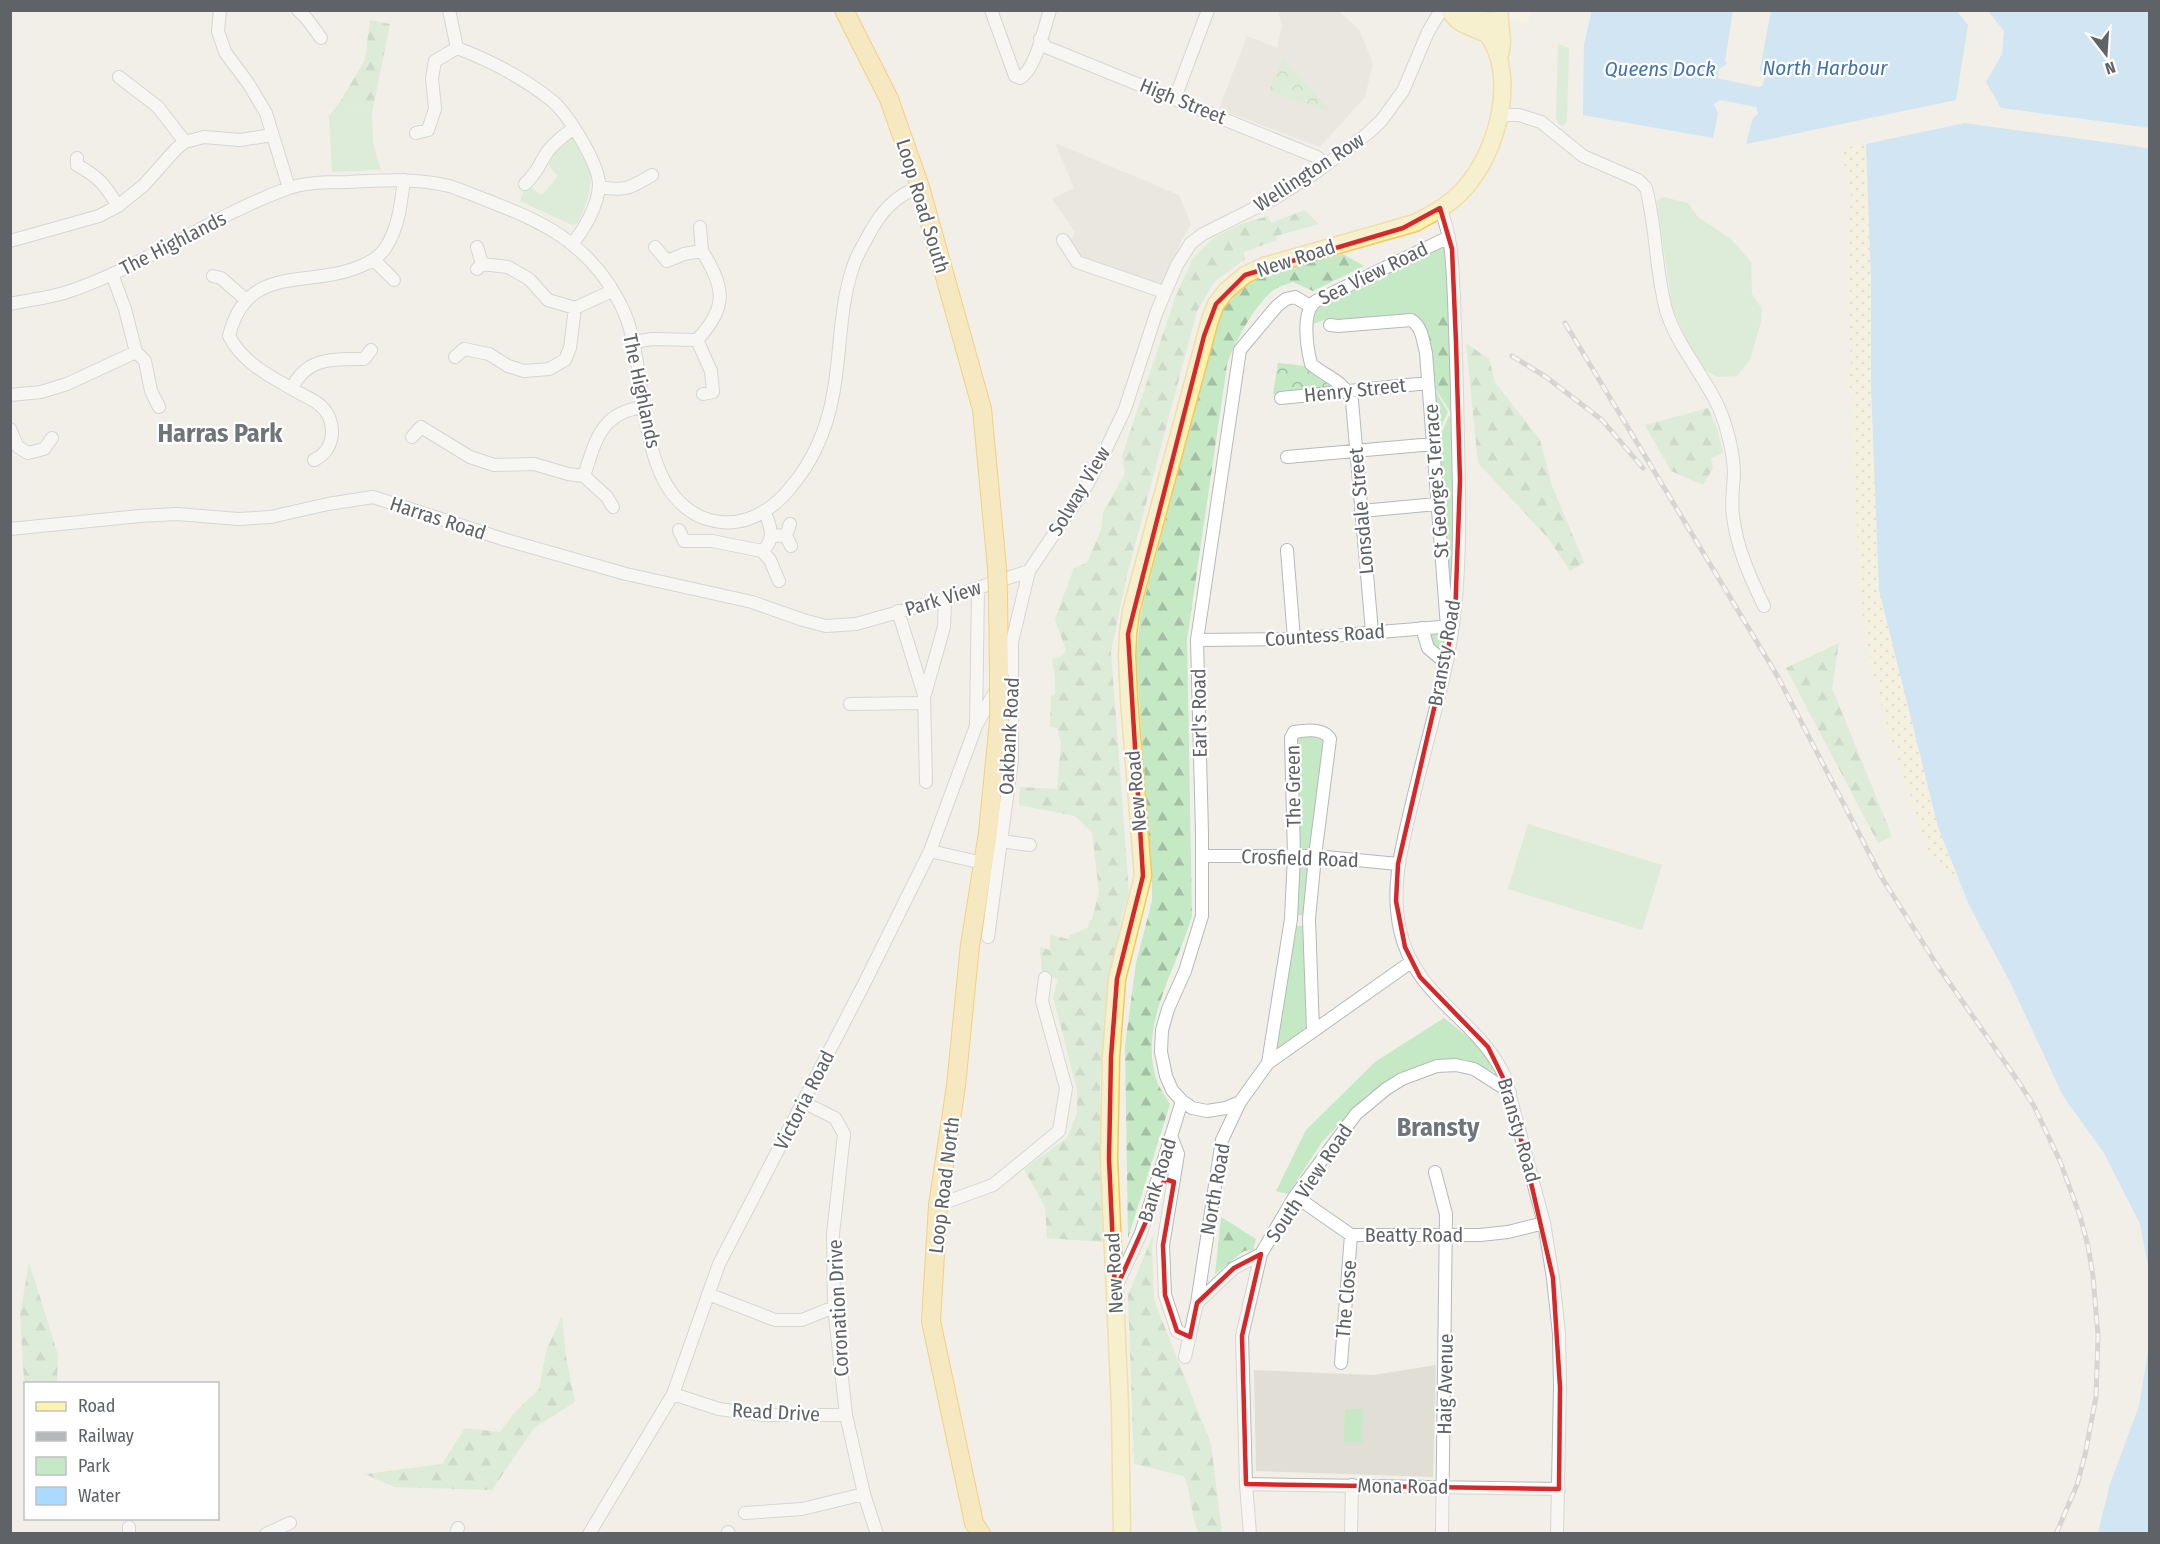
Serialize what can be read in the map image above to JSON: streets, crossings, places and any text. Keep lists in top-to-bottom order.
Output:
{
  "streets": {
    "highway": ["Loop Road South", "Loop Road North"],
    "main road": ["New Road"],
    "street": [
      "High Street",
      "Wellington Row",
      "The Highlands",
      "Sea View Road",
      "Henry Street",
      "St George's Terrace",
      "Solway View",
      "Lonsdale Street",
      "Harras Road",
      "Park View",
      "Countess Road",
      "Bransty Road",
      "Earl's Road",
      "Oakbank Road",
      "The Green",
      "Crosfield Road",
      "Victoria Road",
      "Bank Road",
      "South View Road",
      "North Road",
      "Beatty Road",
      "The Close",
      "Coronation Drive",
      "Haig Avenue",
      "Read Drive",
      "Mona Road"
    ]
  },
  "crossings": [
    ["High Street", "Wellington Row"],
    ["Wellington Row", "Solway View"],
    ["Loop Road South", "The Highlands"],
    ["Loop Road South", "Loop Road North"],
    ["New Road", "Bransty Road"],
    ["New Road", "Bank Road"],
    ["Sea View Road", "Henry Street"],
    ["Sea View Road", "Lonsdale Street"],
    ["Sea View Road", "Bransty Road"],
    ["Sea View Road", "Earl's Road"],
    ["Henry Street", "St George's Terrace"],
    ["Henry Street", "Lonsdale Street"],
    ["St George's Terrace", "Countess Road"],
    ["St George's Terrace", "Bransty Road"],
    ["Solway View", "Park View"],
    ["Solway View", "Oakbank Road"],
    ["Lonsdale Street", "Countess Road"],
    ["Harras Road", "Park View"],
    ["Park View", "Oakbank Road"],
    ["Countess Road", "Bransty Road"],
    ["Countess Road", "Earl's Road"],
    ["Bransty Road", "Crosfield Road"],
    ["Bransty Road", "South View Road"],
    ["Bransty Road", "North Road"],
    ["Bransty Road", "Beatty Road"],
    ["Bransty Road", "Mona Road"],
    ["Earl's Road", "Crosfield Road"],
    ["Earl's Road", "Bank Road"],
    ["Oakbank Road", "Victoria Road"],
    ["Oakbank Road", "Loop Road North"],
    ["The Green", "Crosfield Road"],
    ["The Green", "North Road"],
    ["Victoria Road", "Loop Road North"],
    ["Victoria Road", "Coronation Drive"],
    ["Victoria Road", "Read Drive"],
    ["South View Road", "Beatty Road"],
    ["South View Road", "Mona Road"],
    ["Beatty Road", "The Close"],
    ["Beatty Road", "Haig Avenue"],
    ["Coronation Drive", "Read Drive"],
    ["Haig Avenue", "Mona Road"]
  ],
  "districts": ["Harras Park", "Bransty"],
  "water": ["North Harbour", "Queens Dock"],
  "legend": [
    "Road",
    "Railway",
    "Park",
    "Water"
  ],
  "north": "bottom"
}
